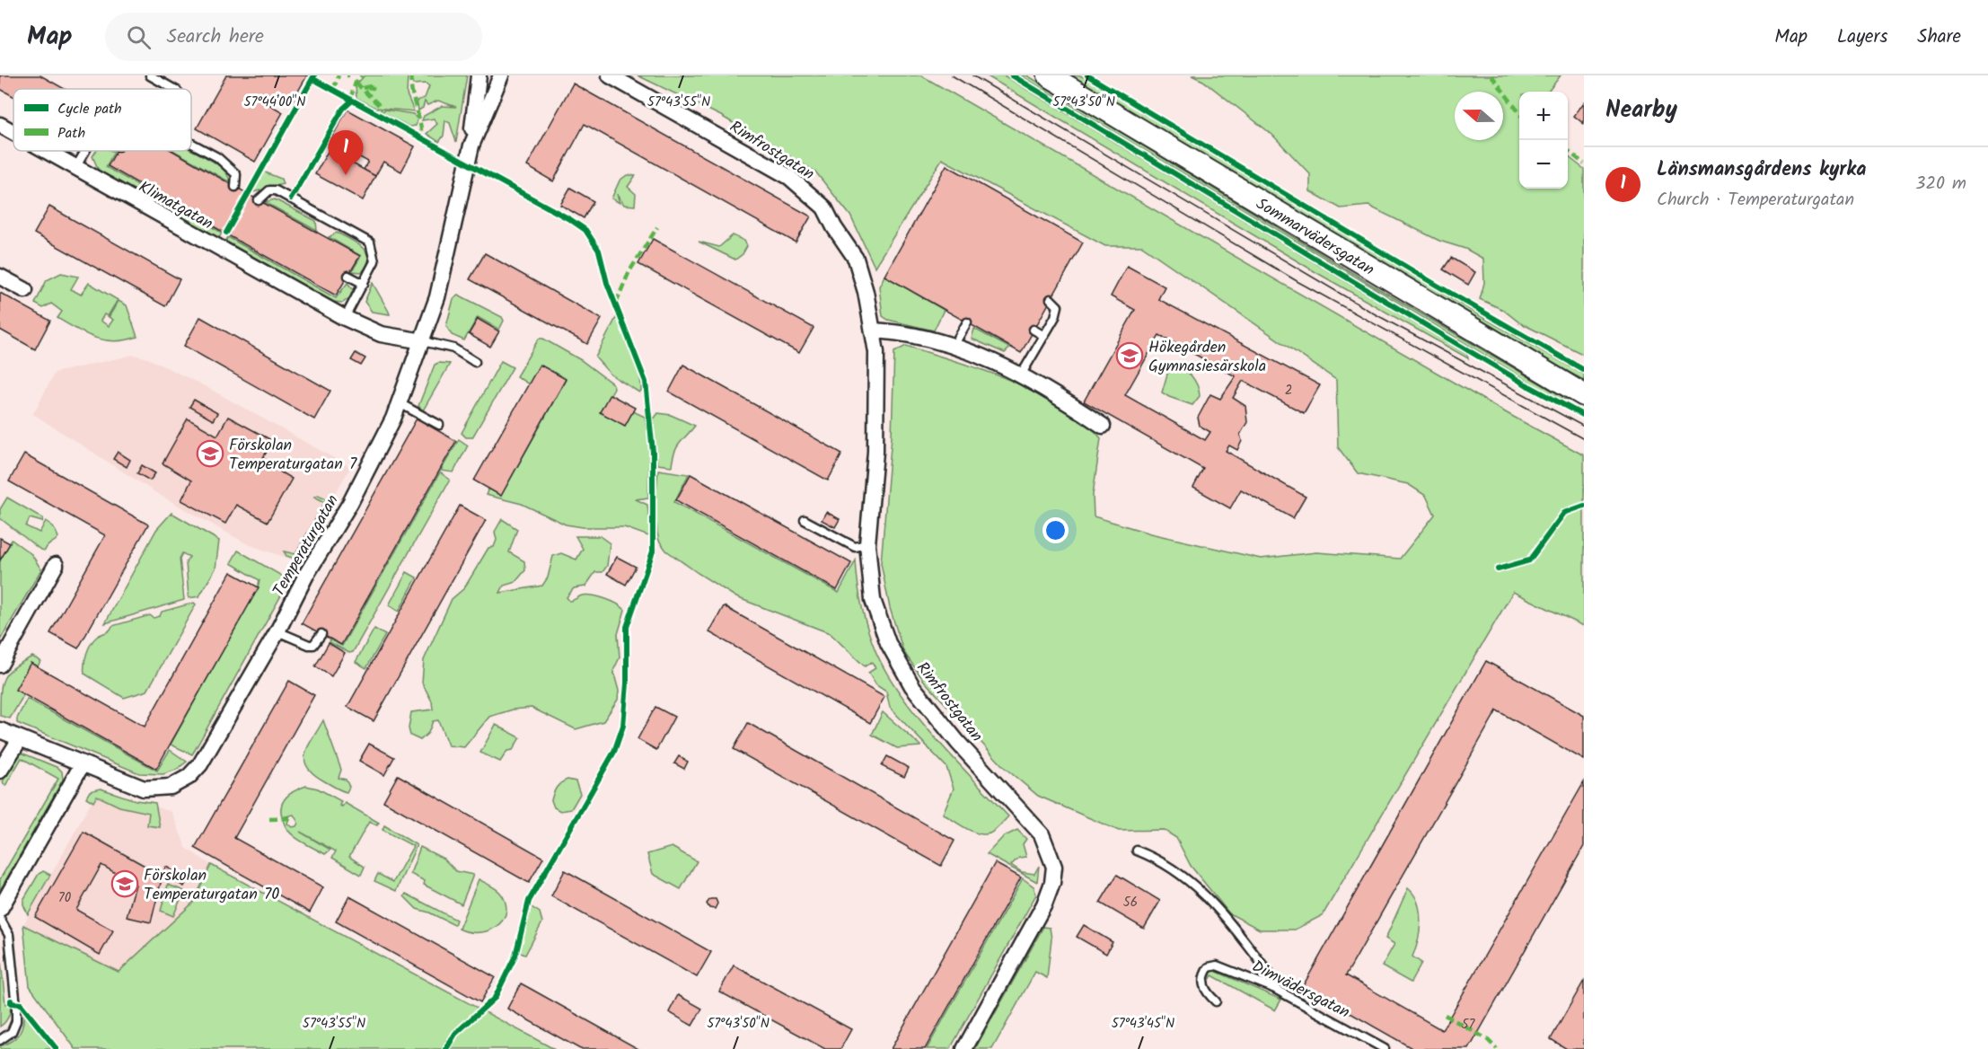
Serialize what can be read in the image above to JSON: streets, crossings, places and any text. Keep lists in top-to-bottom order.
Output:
{
  "streets": {
    "street": [
      "Rimfrostgatan",
      "Klimatgatan",
      "Sommarvädersgatan",
      "Temperaturgatan"
    ],
    "lane": ["Dimvädersgatan"]
  },
  "crossings": [
    ["Klimatgatan", "Temperaturgatan"]
  ],
  "places": {
    "school or university": ["Hökegården Gymnasiesärskola", "Förskolan Temperaturgatan 7", "Förskolan Temperaturgatan 70"]
  },
  "house_numbers": [
    "2",
    "70",
    "56",
    "57"
  ],
  "legend": ["Cycle path", "Path"],
  "north": "left",
  "page": {
    "header": "Map",
    "search": "Search here",
    "nav": ["Map", "Layers", "Share"],
    "heading": "Nearby",
    "map_buttons": ["+", "−"],
    "pins": "1",
    "list": [
      {
        "mark": "1",
        "name": "Länsmansgårdens kyrka",
        "note": "Church · Temperaturgatan",
        "value": "320 m"
      }
    ]
  },
  "coordinates": [
    "57°44'00\"N",
    "57°43'55\"N",
    "57°43'50\"N",
    "57°43'45\"N"
  ]
}
